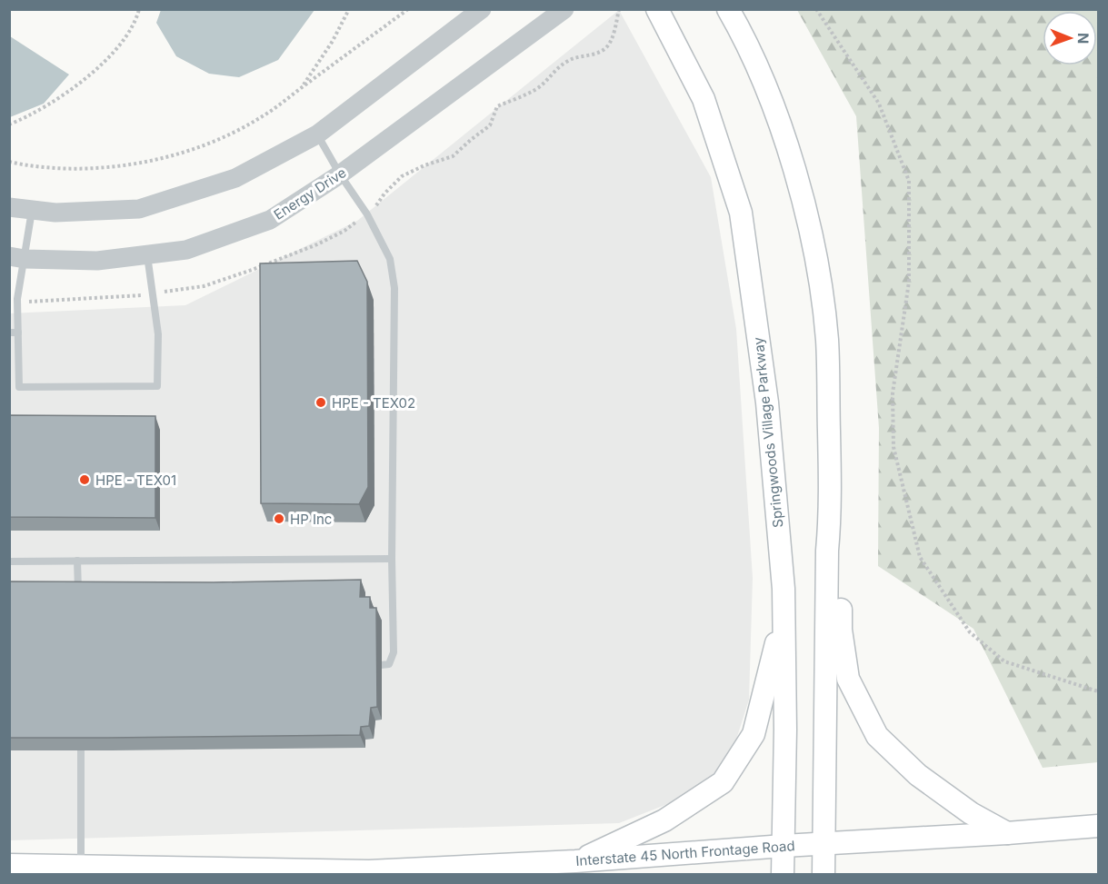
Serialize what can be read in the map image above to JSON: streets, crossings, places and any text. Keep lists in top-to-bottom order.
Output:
{
  "streets": {
    "main road": ["Springwoods Village Parkway", "Interstate 45 North Frontage Road"],
    "street": ["Energy Drive"]
  },
  "crossings": [
    ["Springwoods Village Parkway", "Interstate 45 North Frontage Road"]
  ],
  "places": ["HPE - TEX02", "HPE - TEX01", "HP Inc"],
  "north": "right"
}
